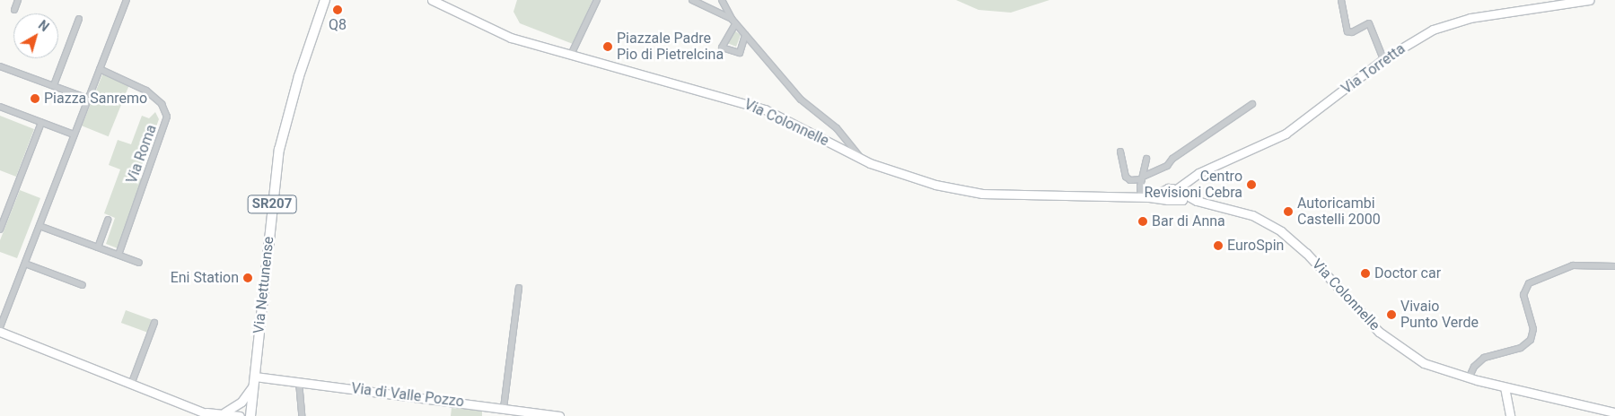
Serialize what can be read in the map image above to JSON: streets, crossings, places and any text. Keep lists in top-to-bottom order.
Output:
{
  "streets": {
    "main road": [
      "Via Torretta",
      "Via Colonnelle",
      "SR207",
      "Via Nettunense",
      "Via di Valle Pozzo"
    ],
    "street": ["Via Roma"]
  },
  "crossings": [
    ["Via Torretta", "Via Colonnelle"],
    ["Via Nettunense", "Via di Valle Pozzo"]
  ],
  "places": [
    "Q8",
    "Piazzale Padre Pio di Pietrelcina",
    "Piazza Sanremo",
    "Centro Revisioni Cebra",
    "Autoricambi Castelli 2000",
    "Bar di Anna",
    "EuroSpin",
    "Doctor car",
    "Eni Station",
    "Vivaio Punto Verde"
  ],
  "north": "top right"
}
